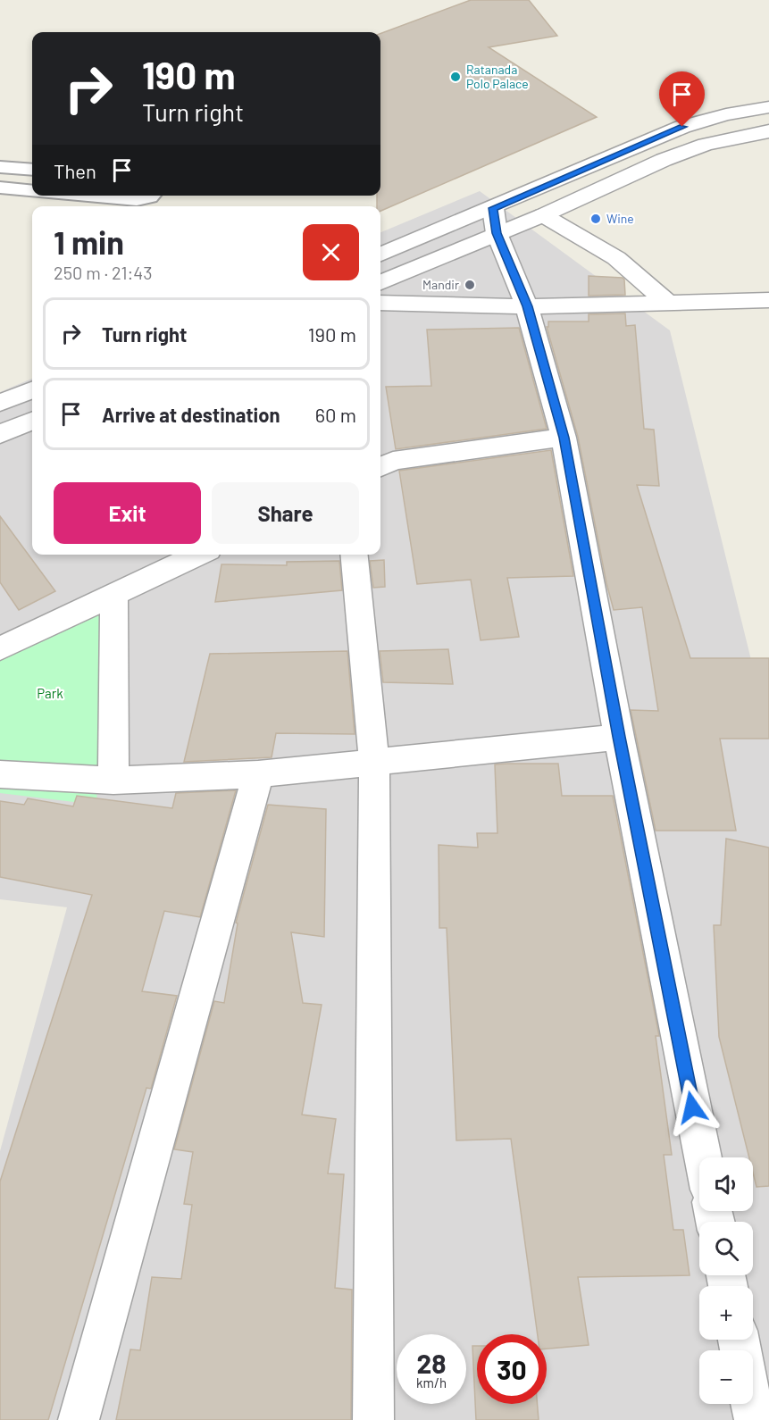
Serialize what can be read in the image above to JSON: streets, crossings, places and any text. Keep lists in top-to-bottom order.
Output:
{
  "parks": ["Park"],
  "places": ["Ratanada Polo Palace", "Wine", "Mandir"],
  "page": {
    "turn": ["190 m", "Turn right"],
    "then": "Then",
    "heading": ["1 min", "250 m · 21:43"],
    "list": [
      {
        "name": "Turn right",
        "value": "190 m"
      },
      {
        "name": "Arrive at destination",
        "value": "60 m"
      }
    ],
    "buttons": ["Exit", "Share"],
    "map_buttons": ["+", "−"],
    "speed": "28 km/h",
    "limit": "30"
  }
}
